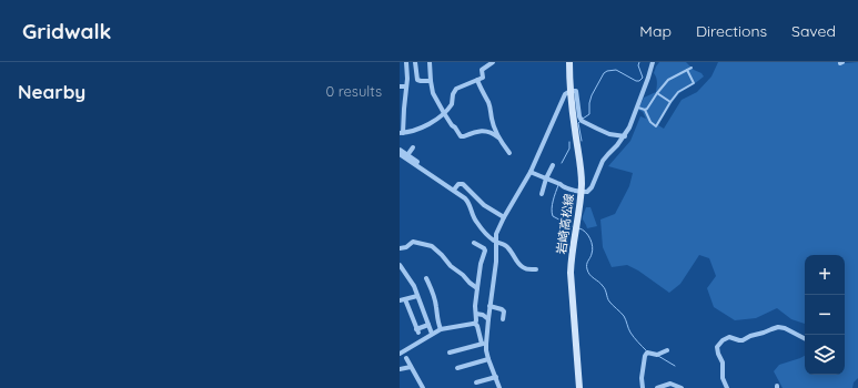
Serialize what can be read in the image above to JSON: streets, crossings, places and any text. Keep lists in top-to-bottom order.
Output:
{
  "streets": {
    "main road": ["岩崎高松線"]
  },
  "page": {
    "header": "Gridwalk",
    "nav": ["Map", "Directions", "Saved"],
    "heading": ["Nearby", "0 results"],
    "map_buttons": ["+", "−"]
  }
}
